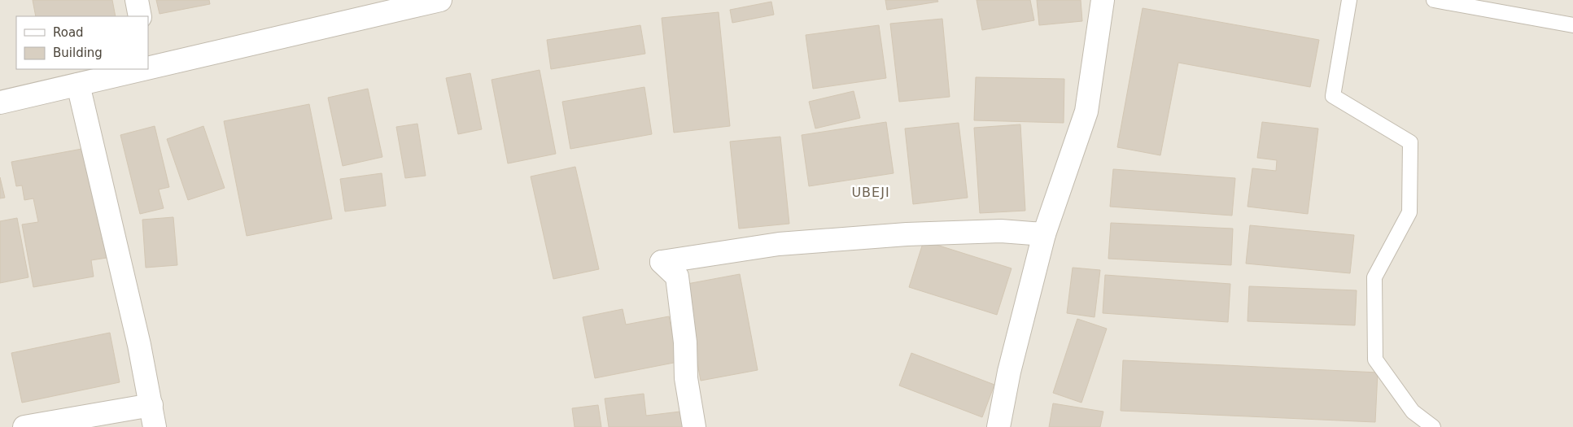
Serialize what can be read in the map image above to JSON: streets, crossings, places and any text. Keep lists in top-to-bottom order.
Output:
{
  "districts": ["UBEJI"],
  "legend": ["Road", "Building"]
}
